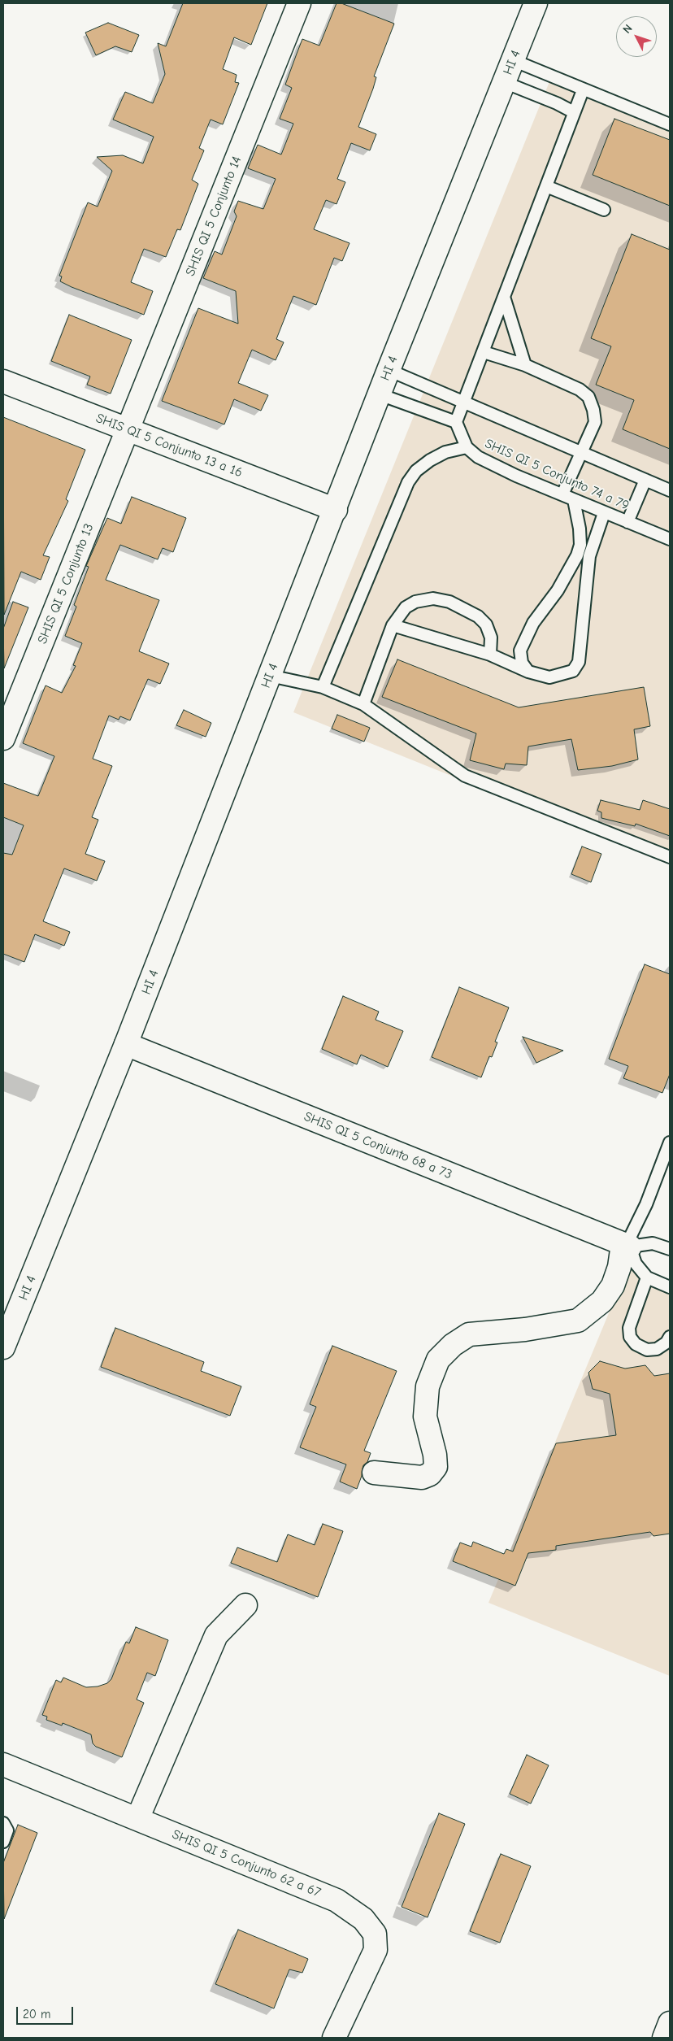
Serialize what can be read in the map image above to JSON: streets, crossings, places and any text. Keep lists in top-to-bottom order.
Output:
{
  "streets": {
    "street": [
      "HI 4",
      "SHIS QI 5 Conjunto 14",
      "SHIS QI 5 Conjunto 13 a 16",
      "SHIS QI 5 Conjunto 13",
      "SHIS QI 5 Conjunto 68 a 73",
      "SHIS QI 5 Conjunto 62 a 67"
    ],
    "lane": ["SHIS QI 5 Conjunto 74 a 79"]
  },
  "crossings": [
    ["HI 4", "SHIS QI 5 Conjunto 13 a 16"],
    ["HI 4", "SHIS QI 5 Conjunto 68 a 73"],
    ["SHIS QI 5 Conjunto 14", "SHIS QI 5 Conjunto 13 a 16"],
    ["SHIS QI 5 Conjunto 14", "SHIS QI 5 Conjunto 13"],
    ["SHIS QI 5 Conjunto 13 a 16", "SHIS QI 5 Conjunto 13"]
  ],
  "scale_bar": "20 m",
  "north": "top left"
}
